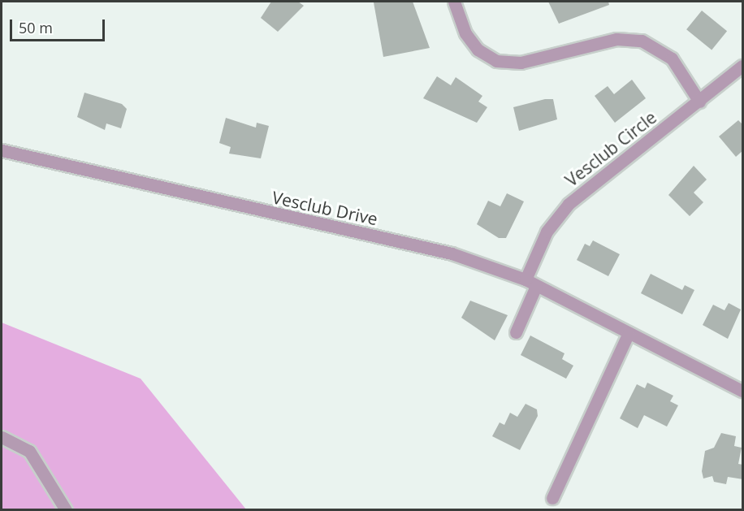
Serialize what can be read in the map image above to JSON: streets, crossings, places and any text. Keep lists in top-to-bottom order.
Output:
{
  "streets": {
    "street": ["Vesclub Circle", "Vesclub Drive"]
  },
  "crossings": [
    ["Vesclub Circle", "Vesclub Drive"]
  ],
  "scale_bar": "50 m"
}
